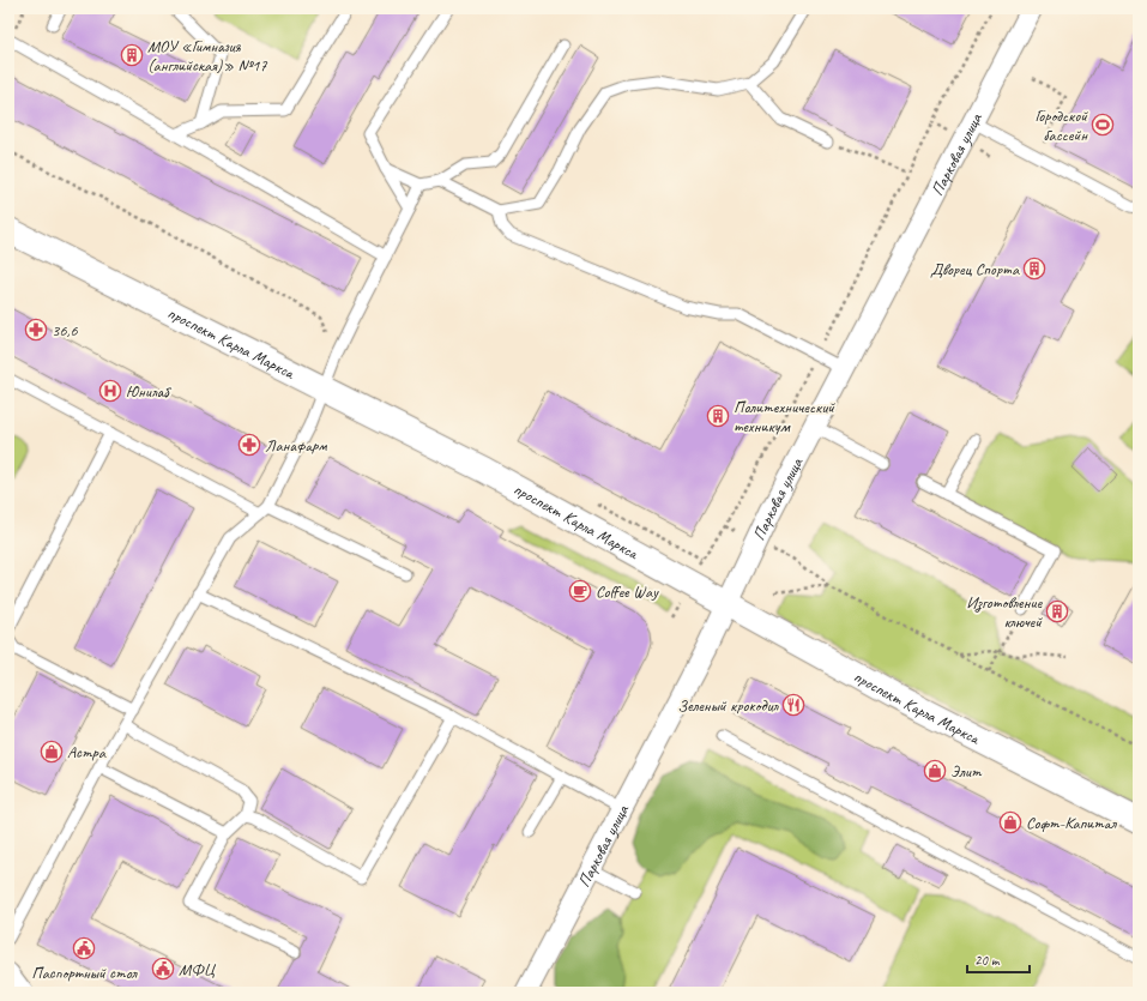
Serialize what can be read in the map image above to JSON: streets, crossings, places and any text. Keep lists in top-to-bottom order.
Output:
{
  "streets": {
    "street": ["Парковая улица", "проспект Карла Маркса"]
  },
  "crossings": [
    ["Парковая улица", "проспект Карла Маркса"]
  ],
  "places": {
    "building": [
      "МОУ «Гимназия (английская)» №17",
      "Дворец Спорта",
      "Политехнический техникум",
      "Изготовление ключей"
    ],
    "sports": ["Городской бассейн"],
    "pharmacy": ["36,6", "Ланафарм"],
    "hospital": ["Юнилаб"],
    "cafe": ["Coffee Way"],
    "restaurant": ["Зеленый крокодил"],
    "shop": ["Астра", "Элит", "Софт-Капитал"],
    "public building": ["Паспортный стол", "МФЦ"]
  },
  "scale_bar": "20 m"
}
